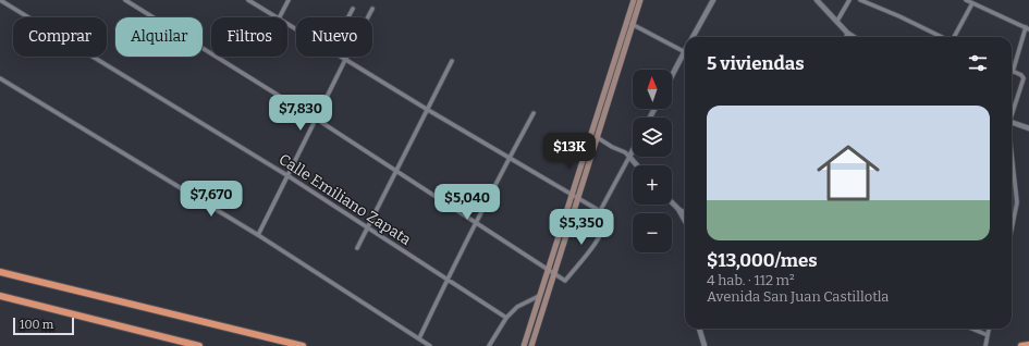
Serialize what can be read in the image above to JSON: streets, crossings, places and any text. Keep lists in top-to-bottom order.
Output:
{
  "streets": {
    "street": ["Calle Emiliano Zapata"]
  },
  "scale_bar": "100 m",
  "north": "top",
  "page": {
    "chip": [
      "Comprar",
      "Alquilar",
      "Filtros",
      "Nuevo"
    ],
    "heading": "5 viviendas",
    "map_buttons": ["+", "−"],
    "list": [
      {
        "name": "$13,000/mes",
        "note": "4 hab. · 112 m² · Avenida San Juan Castillotla"
      }
    ],
    "price": [
      "$7,830",
      "$13K",
      "$7,670",
      "$5,040",
      "$5,350"
    ],
    "scale": "100 m"
  }
}
